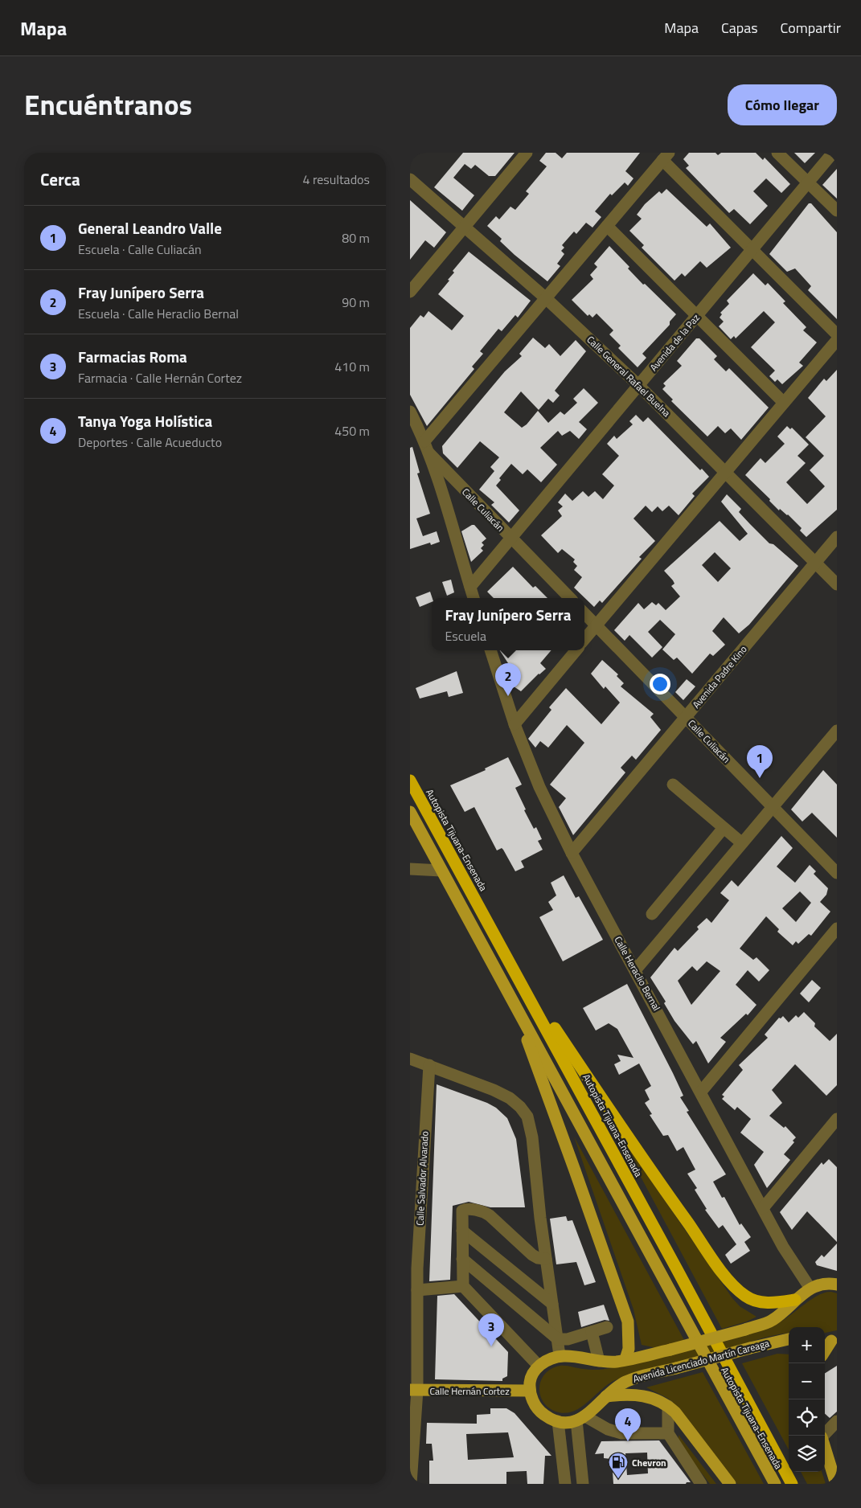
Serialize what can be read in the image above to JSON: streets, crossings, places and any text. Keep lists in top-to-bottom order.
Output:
{
  "streets": {
    "highway": ["Autopista Tijuana-Ensenada"],
    "main road": ["Avenida Licenciado Martín Careaga", "Calle Hernán Cortez"],
    "street": [
      "Avenida de la Paz",
      "Calle General Rafael Buelna",
      "Calle Culiacán",
      "Avenida Padre Kino",
      "Calle Heraclio Bernal",
      "Calle Salvador Alvarado"
    ]
  },
  "crossings": [
    ["Avenida de la Paz", "Calle General Rafael Buelna"],
    ["Avenida de la Paz", "Calle Culiacán"],
    ["Calle General Rafael Buelna", "Avenida Padre Kino"],
    ["Calle Culiacán", "Avenida Padre Kino"],
    ["Avenida Padre Kino", "Calle Heraclio Bernal"],
    ["Calle Heraclio Bernal", "Avenida Licenciado Martín Careaga"],
    ["Calle Salvador Alvarado", "Calle Hernán Cortez"]
  ],
  "places": {
    "fuel station": ["Chevron"]
  },
  "page": {
    "header": "Mapa",
    "nav": ["Mapa", "Capas", "Compartir"],
    "title": "Encuéntranos",
    "buttons": "Cómo llegar",
    "heading": ["Cerca", "4 resultados"],
    "list": [
      {
        "mark": "1",
        "name": "General Leandro Valle",
        "note": "Escuela · Calle Culiacán",
        "value": "80 m"
      },
      {
        "mark": "2",
        "name": "Fray Junípero Serra",
        "note": "Escuela · Calle Heraclio Bernal",
        "value": "90 m"
      },
      {
        "mark": "3",
        "name": "Farmacias Roma",
        "note": "Farmacia · Calle Hernán Cortez",
        "value": "410 m"
      },
      {
        "mark": "4",
        "name": "Tanya Yoga Holística",
        "note": "Deportes · Calle Acueducto",
        "value": "450 m"
      }
    ],
    "popup": ["Fray Junípero Serra", "Escuela"],
    "pins": [
      "2",
      "1",
      "3",
      "4"
    ],
    "map_buttons": ["+", "−"]
  }
}
